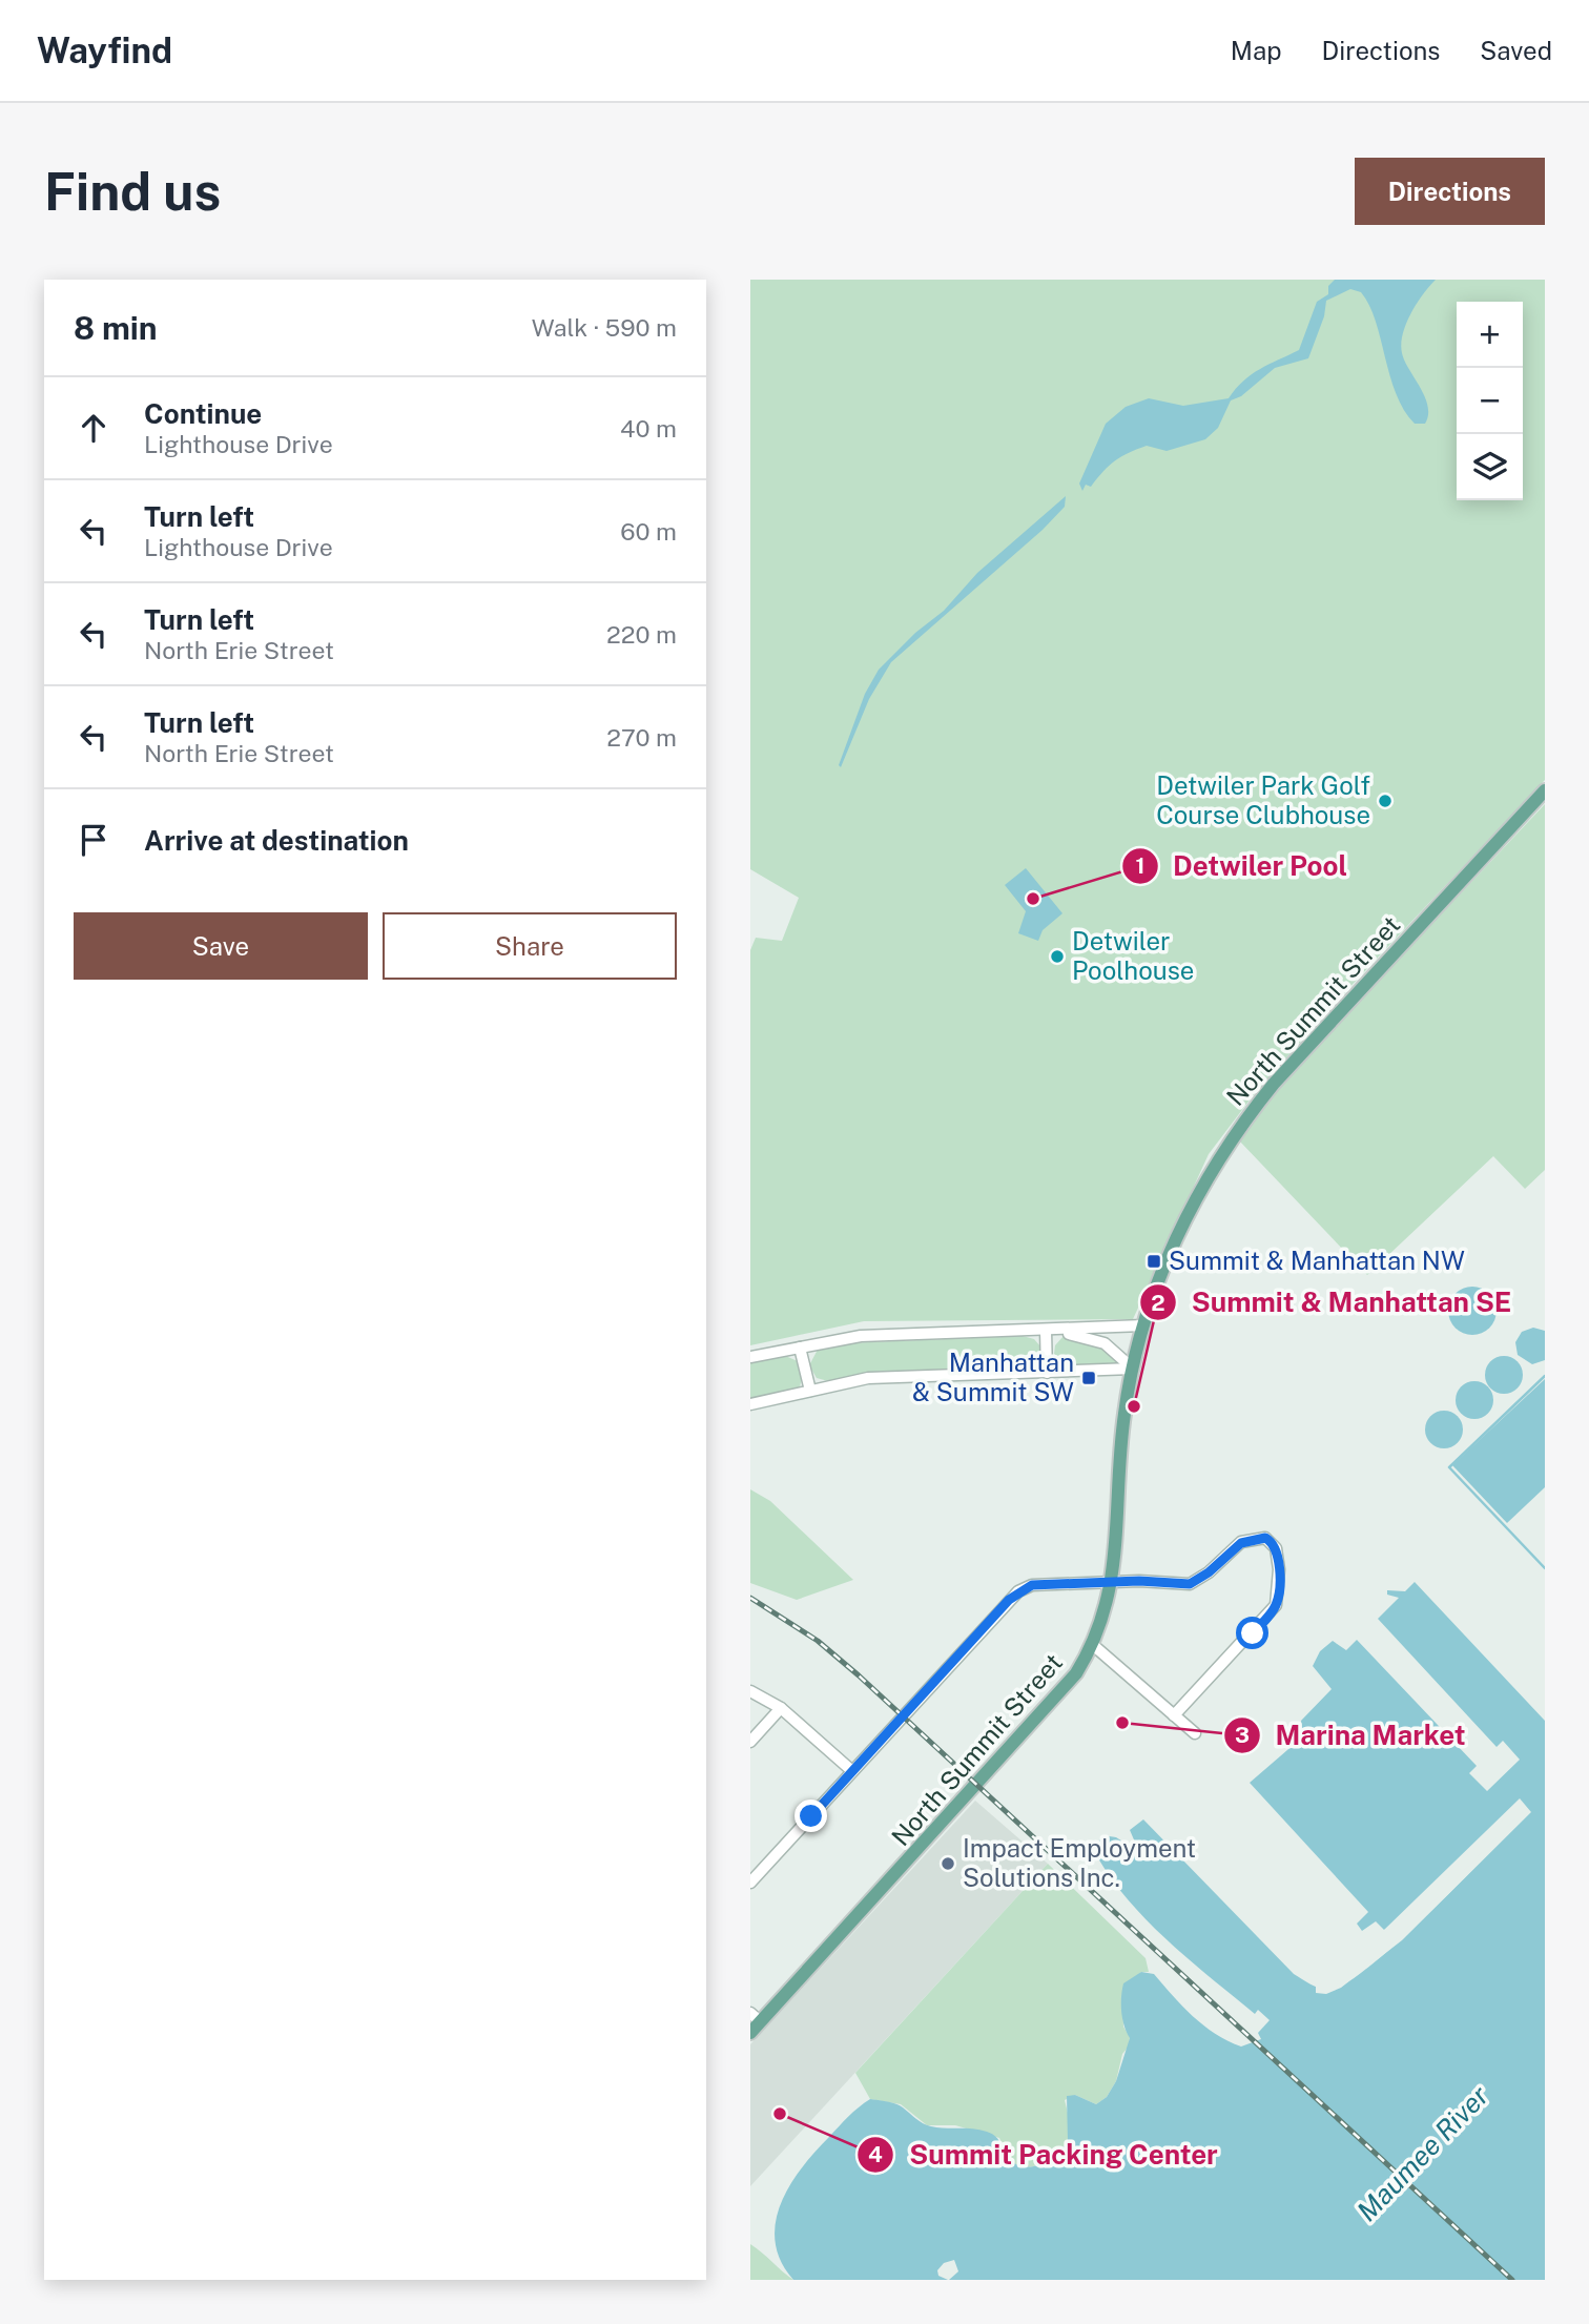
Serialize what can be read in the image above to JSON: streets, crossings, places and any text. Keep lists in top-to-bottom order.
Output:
{
  "streets": {
    "main road": ["North Summit Street"]
  },
  "water": ["Maumee River"],
  "places": {
    "other": [
      "Detwiler Park Golf Course Clubhouse",
      "Detwiler Pool",
      "Detwiler Poolhouse",
      "Summit & Manhattan SE",
      "Marina Market",
      "Impact Employment Solutions Inc.",
      "Summit Packing Center"
    ],
    "transit": ["Summit & Manhattan NW", "Manhattan & Summit SW"]
  },
  "page": {
    "header": "Wayfind",
    "nav": ["Map", "Directions", "Saved"],
    "buttons": [
      "Directions",
      ["Save", "Share"]
    ],
    "title": "Find us",
    "heading": ["8 min", "Walk · 590 m"],
    "map_buttons": ["+", "−"],
    "list": [
      ["Continue", "Lighthouse Drive", "40 m"],
      ["Turn left", "Lighthouse Drive", "60 m"],
      ["Turn left", "North Erie Street", "220 m"],
      ["Turn left", "North Erie Street", "270 m"],
      "Arrive at destination"
    ]
  }
}
